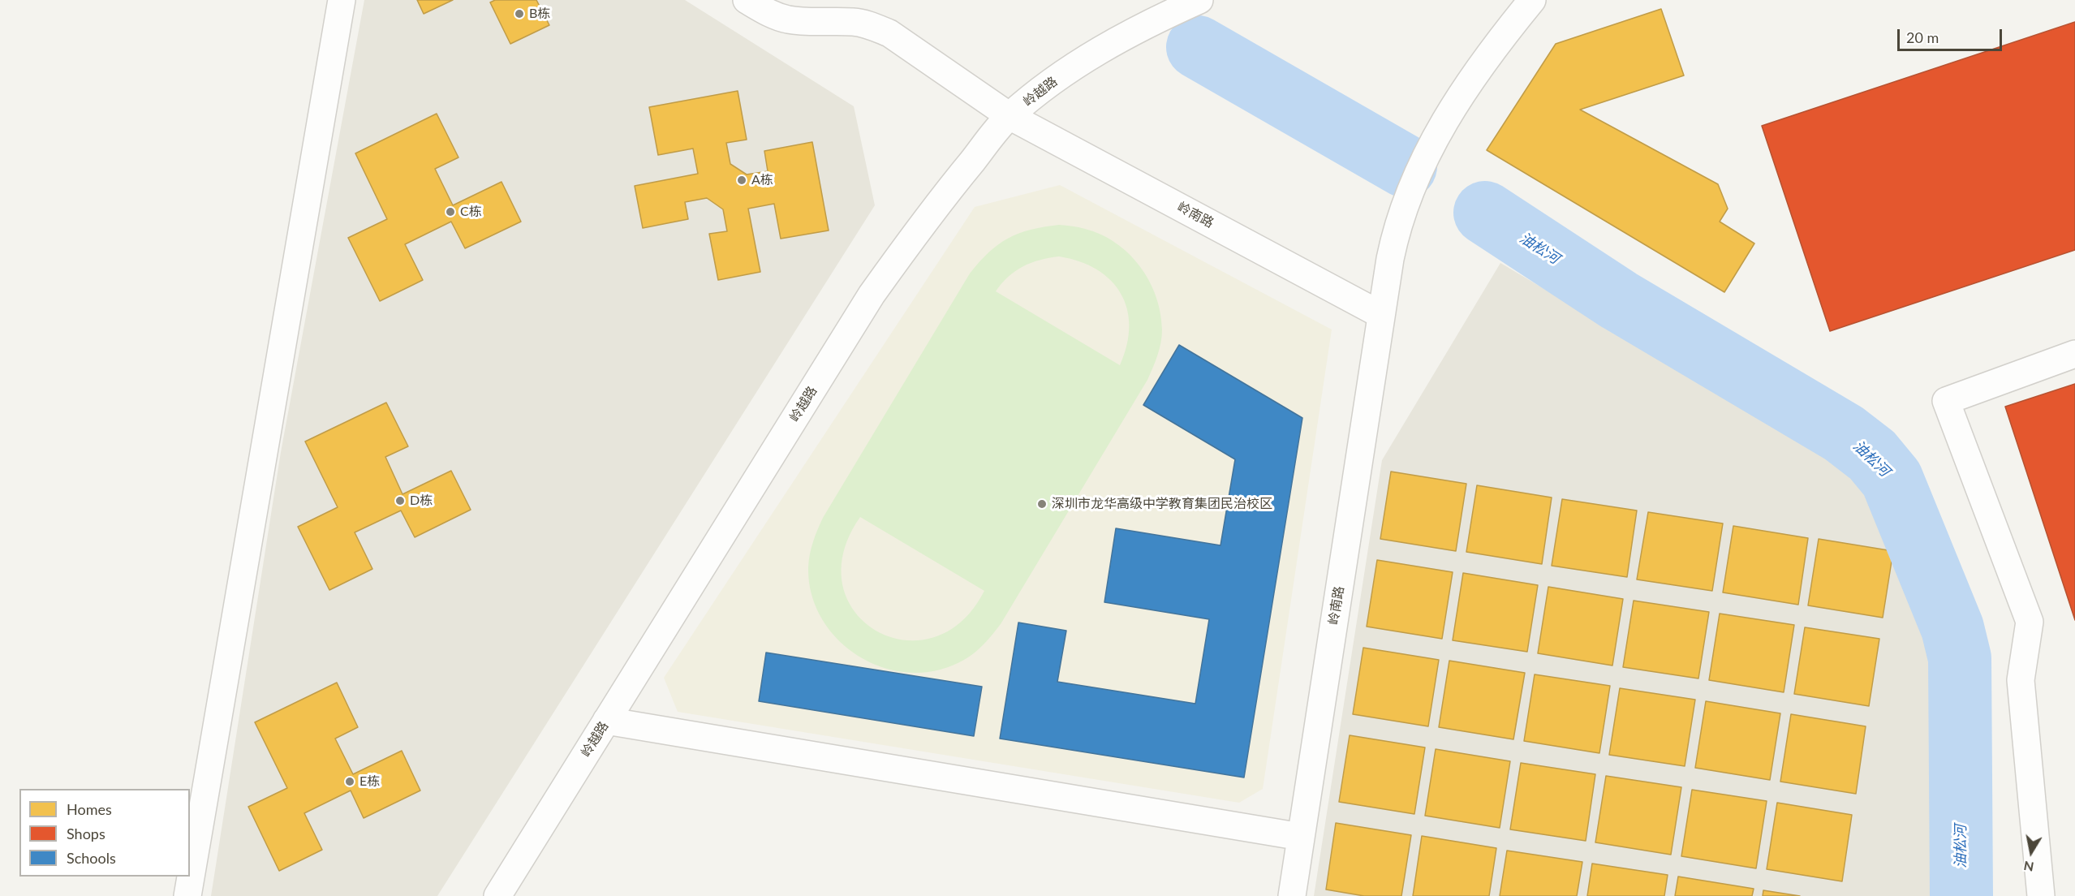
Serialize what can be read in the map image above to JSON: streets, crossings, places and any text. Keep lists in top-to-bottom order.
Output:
{
  "streets": {
    "street": ["岭越路", "岭南路"]
  },
  "crossings": [
    ["岭越路", "岭南路"]
  ],
  "water": ["油松河"],
  "places": [
    "B栋",
    "A栋",
    "C栋",
    "D栋",
    "深圳市龙华高级中学教育集团民治校区",
    "E栋"
  ],
  "legend": ["Homes", "Shops", "Schools"],
  "scale_bar": "20 m",
  "north": "bottom"
}
